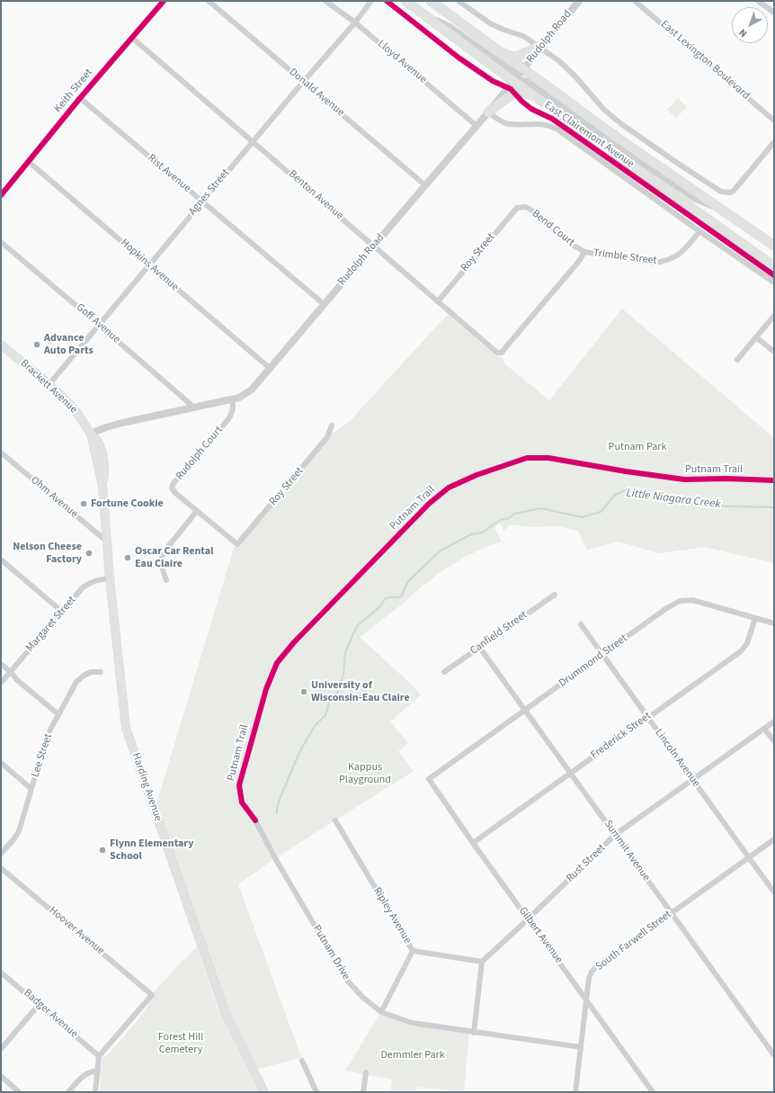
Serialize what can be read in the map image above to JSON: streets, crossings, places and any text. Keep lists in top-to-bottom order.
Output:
{
  "streets": {
    "main road": ["East Clairemont Avenue", "Brackett Avenue", "Harding Avenue"],
    "street": [
      "Rudolph Road",
      "East Lexington Boulevard",
      "Lloyd Avenue",
      "Keith Street",
      "Donald Avenue",
      "Rist Avenue",
      "Agnes Street",
      "Benton Avenue",
      "Bend Court",
      "Roy Street",
      "Trimble Street",
      "Hopkins Avenue",
      "Goff Avenue",
      "Rudolph Court",
      "Ohm Avenue",
      "Margaret Street",
      "Canfield Street",
      "Drummond Street",
      "Frederick Street",
      "Lee Street",
      "Lincoln Avenue",
      "Summit Avenue",
      "Rust Street",
      "Ripley Avenue",
      "Hoover Avenue",
      "Gilbert Avenue",
      "South Farwell Street",
      "Putnam Drive",
      "Badger Avenue"
    ],
    "cycle path": ["Putnam Trail"]
  },
  "crossings": [
    ["Rudolph Road", "Lloyd Avenue"],
    ["Rudolph Road", "Donald Avenue"],
    ["Rudolph Road", "East Clairemont Avenue"],
    ["Rudolph Road", "Rist Avenue"],
    ["Rudolph Road", "Benton Avenue"],
    ["Rudolph Road", "Hopkins Avenue"],
    ["Rudolph Road", "Goff Avenue"],
    ["Rudolph Road", "Brackett Avenue"],
    ["Rudolph Road", "Rudolph Court"],
    ["Rudolph Road", "Harding Avenue"],
    ["Lloyd Avenue", "Agnes Street"],
    ["Keith Street", "Rist Avenue"],
    ["Keith Street", "Benton Avenue"],
    ["Keith Street", "Hopkins Avenue"],
    ["Donald Avenue", "Agnes Street"],
    ["Rist Avenue", "Agnes Street"],
    ["Agnes Street", "Benton Avenue"],
    ["Agnes Street", "Hopkins Avenue"],
    ["Agnes Street", "Goff Avenue"],
    ["Agnes Street", "Brackett Avenue"],
    ["Benton Avenue", "Roy Street"],
    ["Benton Avenue", "Trimble Street"],
    ["Bend Court", "Roy Street"],
    ["Bend Court", "Trimble Street"],
    ["Roy Street", "Rudolph Court"],
    ["Brackett Avenue", "Harding Avenue"],
    ["Ohm Avenue", "Harding Avenue"],
    ["Margaret Street", "Harding Avenue"],
    ["Canfield Street", "Summit Avenue"],
    ["Drummond Street", "Frederick Street"],
    ["Drummond Street", "Lincoln Avenue"],
    ["Drummond Street", "Summit Avenue"],
    ["Drummond Street", "Gilbert Avenue"],
    ["Frederick Street", "Lincoln Avenue"],
    ["Frederick Street", "Summit Avenue"],
    ["Frederick Street", "Gilbert Avenue"],
    ["Lincoln Avenue", "Rust Street"],
    ["Lincoln Avenue", "South Farwell Street"],
    ["Summit Avenue", "Rust Street"],
    ["Summit Avenue", "South Farwell Street"],
    ["Rust Street", "Ripley Avenue"],
    ["Rust Street", "Gilbert Avenue"],
    ["Hoover Avenue", "Badger Avenue"],
    ["Gilbert Avenue", "South Farwell Street"],
    ["South Farwell Street", "Putnam Drive"]
  ],
  "water": ["Little Niagara Creek"],
  "parks": [
    "Putnam Park",
    "Kappus Playground",
    "Forest Hill Cemetery",
    "Demmler Park"
  ],
  "places": [
    "Advance Auto Parts",
    "Fortune Cookie",
    "Nelson Cheese Factory",
    "Oscar Car Rental Eau Claire",
    "University of Wisconsin-Eau Claire",
    "Flynn Elementary School"
  ],
  "north": "bottom left"
}
